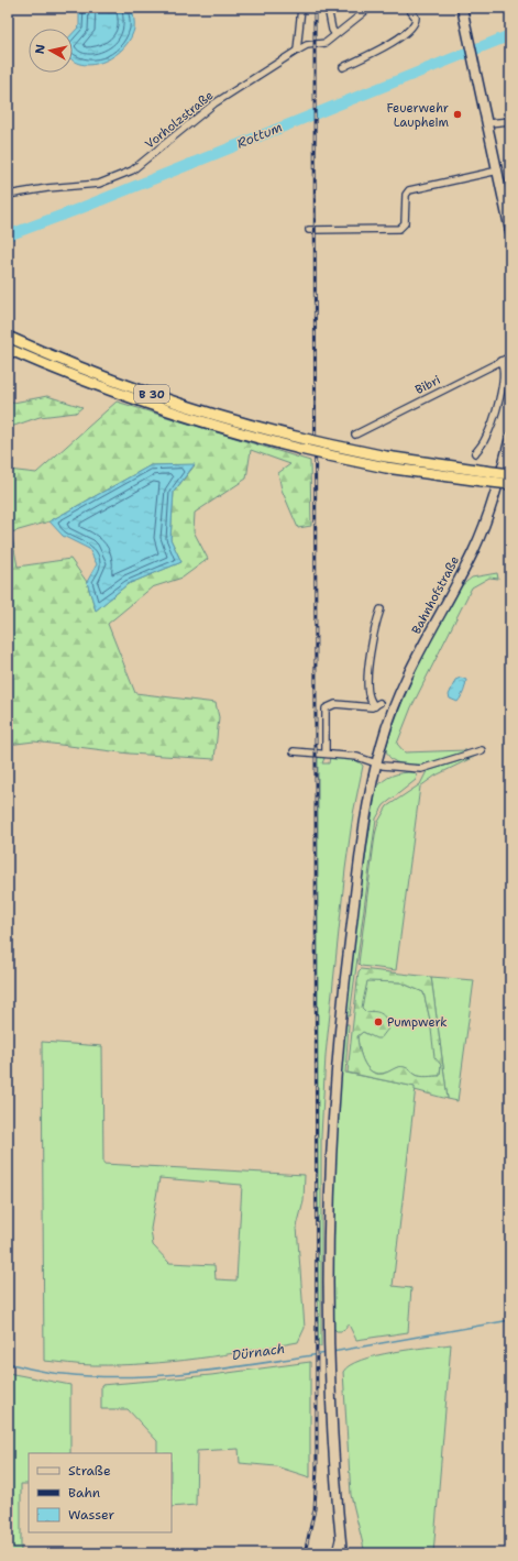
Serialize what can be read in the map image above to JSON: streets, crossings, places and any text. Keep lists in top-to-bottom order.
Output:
{
  "streets": {
    "highway": ["B 30"],
    "main road": ["Bahnhofstraße"],
    "street": ["Vorholzstraße", "Bibri"]
  },
  "water": ["Rottum", "Dürnach"],
  "places": ["Feuerwehr Laupheim", "Pumpwerk"],
  "legend": ["Straße", "Bahn", "Wasser"],
  "north": "left"
}
